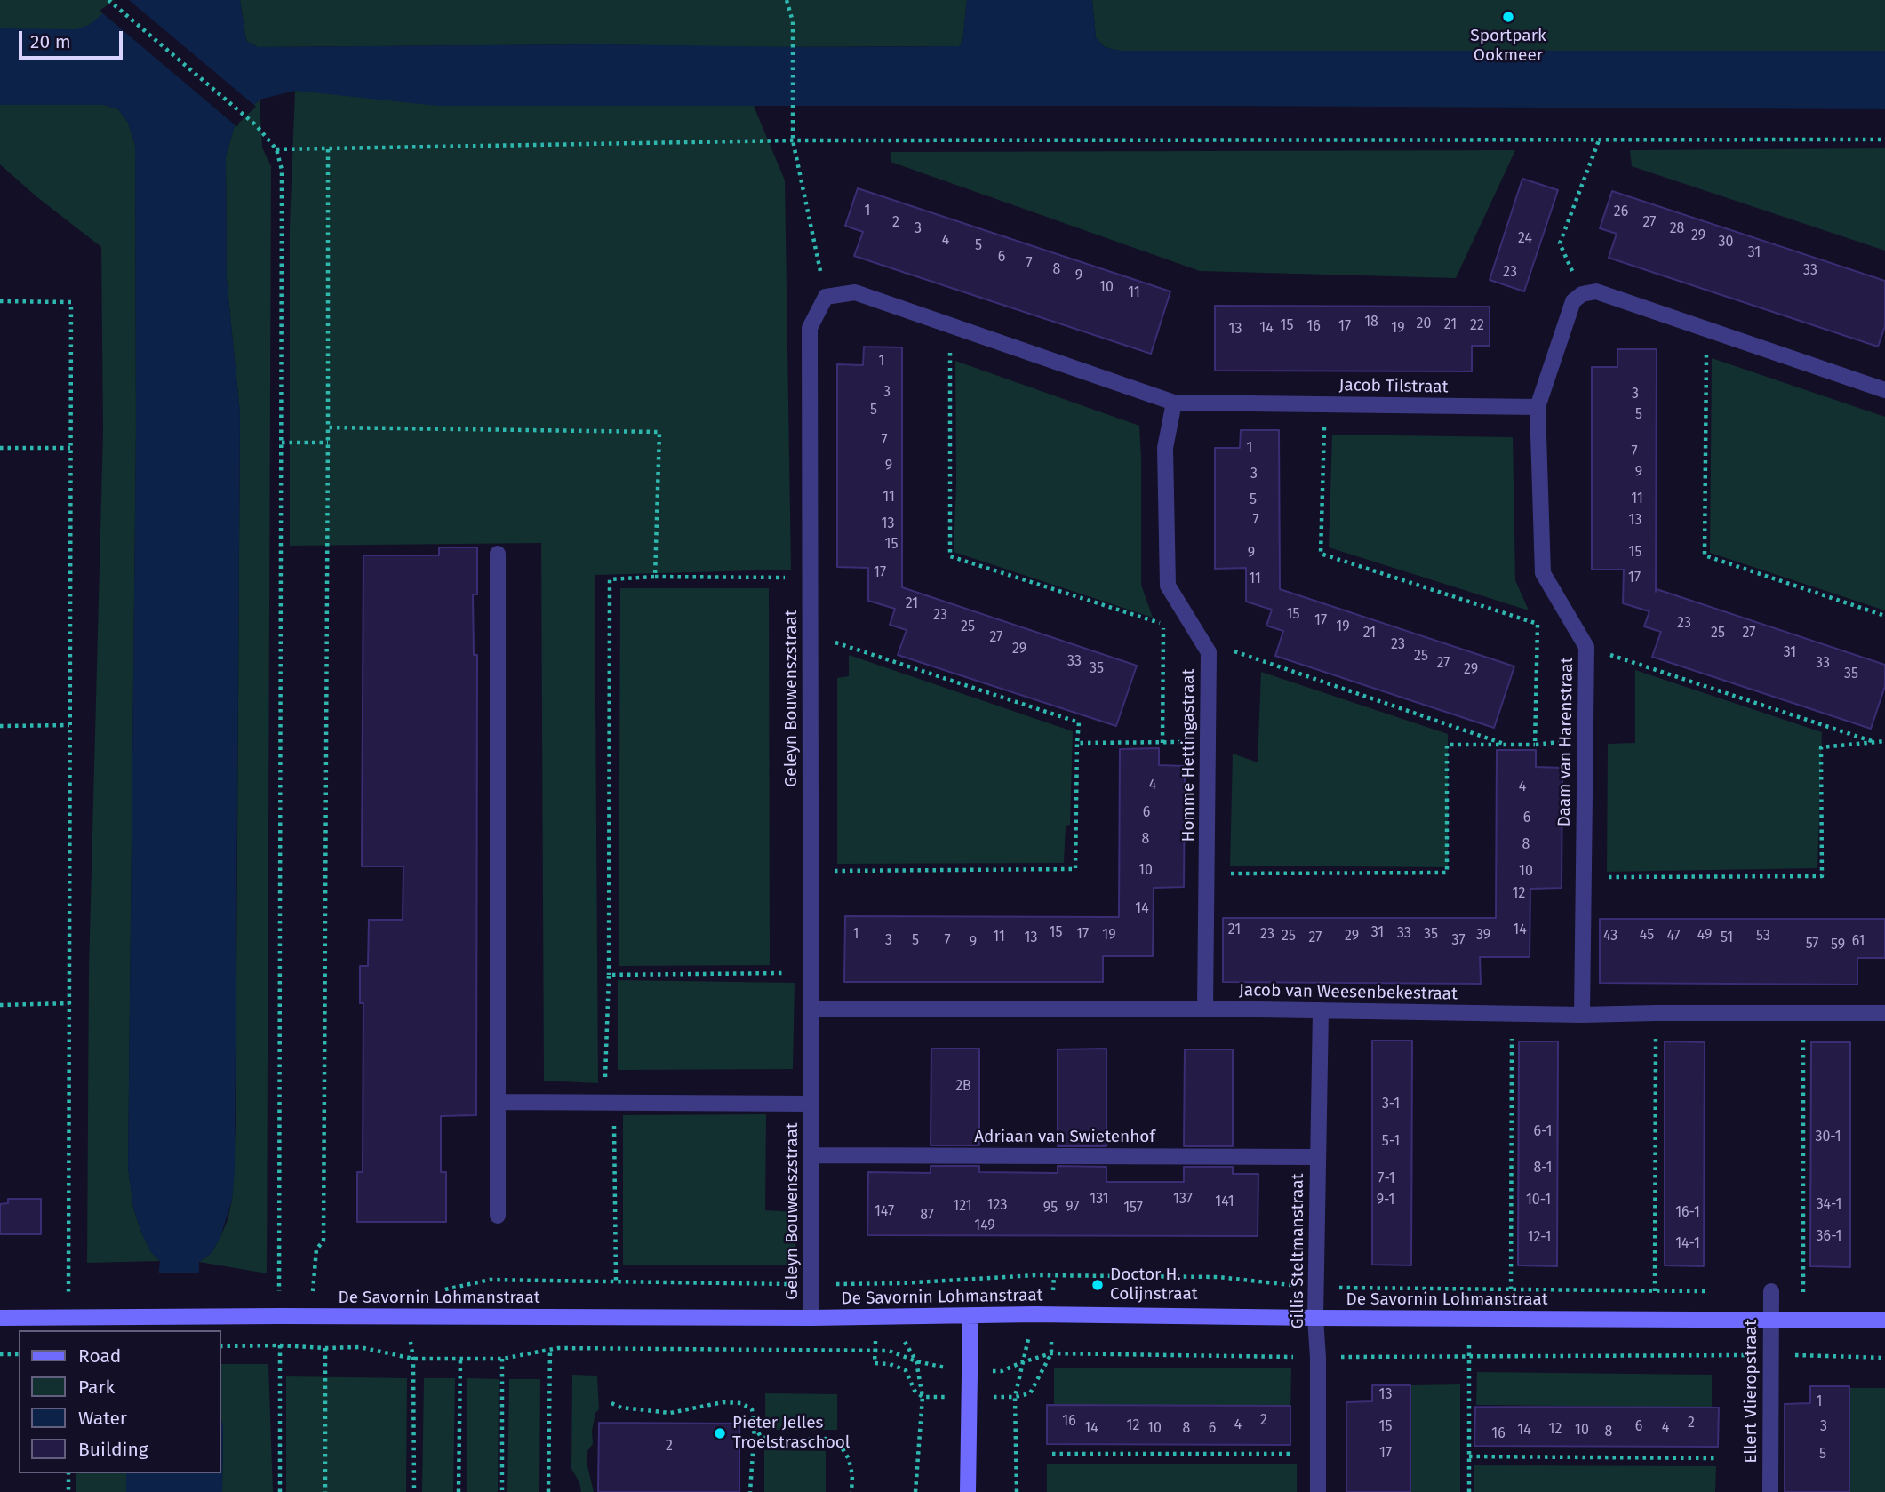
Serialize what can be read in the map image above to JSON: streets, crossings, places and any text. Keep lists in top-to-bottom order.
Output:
{
  "streets": {
    "street": [
      "Jacob Tilstraat",
      "Geleyn Bouwenszstraat",
      "Daam van Harenstraat",
      "Homme Hettingastraat",
      "Jacob van Weesenbekestraat",
      "Adriaan van Swietenhof",
      "Gillis Steltmanstraat",
      "De Savornin Lohmanstraat",
      "Ellert Vlieropstraat"
    ]
  },
  "crossings": [
    ["Jacob Tilstraat", "Geleyn Bouwenszstraat"],
    ["Jacob Tilstraat", "Daam van Harenstraat"],
    ["Jacob Tilstraat", "Homme Hettingastraat"],
    ["Geleyn Bouwenszstraat", "Jacob van Weesenbekestraat"],
    ["Geleyn Bouwenszstraat", "Adriaan van Swietenhof"],
    ["Geleyn Bouwenszstraat", "De Savornin Lohmanstraat"],
    ["Daam van Harenstraat", "Jacob van Weesenbekestraat"],
    ["Homme Hettingastraat", "Jacob van Weesenbekestraat"],
    ["Jacob van Weesenbekestraat", "Gillis Steltmanstraat"],
    ["Adriaan van Swietenhof", "Gillis Steltmanstraat"],
    ["Gillis Steltmanstraat", "De Savornin Lohmanstraat"],
    ["De Savornin Lohmanstraat", "Ellert Vlieropstraat"]
  ],
  "places": ["Sportpark Ookmeer", "Doctor H. Colijnstraat", "Pieter Jelles Troelstraschool"],
  "house_numbers": [
    "1",
    "26",
    "2",
    "27",
    "3",
    "28",
    "29",
    "24",
    "4",
    "30",
    "5",
    "31",
    "6",
    "7",
    "8",
    "33",
    "23",
    "9",
    "10",
    "11",
    "18",
    "20",
    "21",
    "15",
    "22",
    "16",
    "17",
    "14",
    "19",
    "13",
    "1",
    "3",
    "3",
    "5",
    "5",
    "7",
    "1",
    "7",
    "9",
    "9",
    "3",
    "11",
    "11",
    "5",
    "7",
    "13",
    "13",
    "15",
    "15",
    "9",
    "17",
    "17",
    "11",
    "21",
    "15",
    "23",
    "17",
    "23",
    "25",
    "19",
    "21",
    "25",
    "27",
    "27",
    "23",
    "29",
    "31",
    "25",
    "33",
    "27",
    "33",
    "35",
    "29",
    "35",
    "4",
    "4",
    "6",
    "6",
    "8",
    "8",
    "10",
    "10",
    "12",
    "14",
    "21",
    "14",
    "15",
    "31",
    "33",
    "1",
    "17",
    "23",
    "35",
    "19",
    "39",
    "45",
    "49",
    "25",
    "29",
    "43",
    "47",
    "53",
    "11",
    "13",
    "27",
    "51",
    "3",
    "5",
    "7",
    "37",
    "61",
    "9",
    "57",
    "59",
    "2B",
    "3-1",
    "6-1",
    "30-1",
    "5-1",
    "8-1",
    "7-1",
    "131",
    "137",
    "9-1",
    "10-1",
    "141",
    "34-1",
    "123",
    "121",
    "97",
    "95",
    "157",
    "147",
    "16-1",
    "87",
    "149",
    "36-1",
    "12-1",
    "14-1",
    "13",
    "1",
    "2",
    "16",
    "2",
    "4",
    "12",
    "15",
    "6",
    "3",
    "4",
    "14",
    "10",
    "8",
    "6",
    "12",
    "14",
    "10",
    "8",
    "16",
    "2",
    "17",
    "5"
  ],
  "legend": [
    "Road",
    "Park",
    "Water",
    "Building"
  ],
  "scale_bar": "20 m"
}
